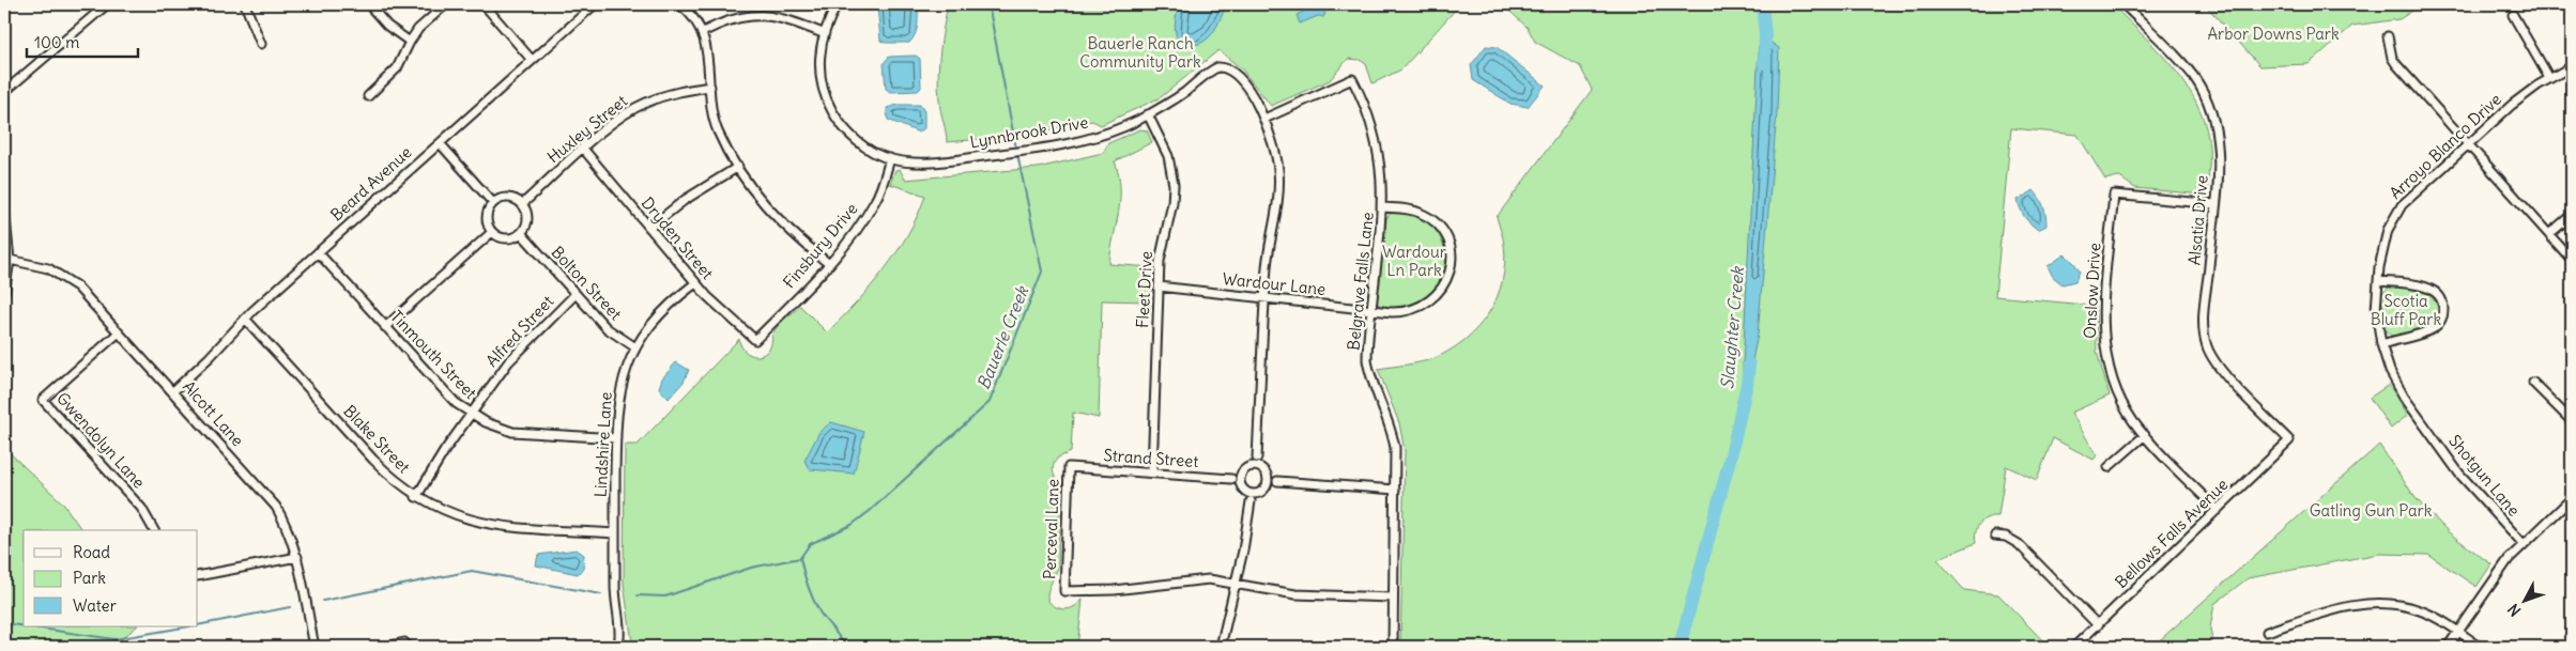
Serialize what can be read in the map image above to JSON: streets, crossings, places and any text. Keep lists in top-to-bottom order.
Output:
{
  "streets": {
    "street": [
      "Huxley Street",
      "Lynnbrook Drive",
      "Arroyo Blanco Drive",
      "Beard Avenue",
      "Alsatia Drive",
      "Dryden Street",
      "Finsbury Drive",
      "Belgrave Falls Lane",
      "Bolton Street",
      "Wardour Lane",
      "Fleet Drive",
      "Onslow Drive",
      "Alfred Street",
      "Tinmouth Street",
      "Alcott Lane",
      "Blake Street",
      "Gwendolyn Lane",
      "Lindshire Lane",
      "Strand Street",
      "Shotgun Lane",
      "Perceval Lane",
      "Bellows Falls Avenue"
    ]
  },
  "crossings": [
    ["Huxley Street", "Dryden Street"],
    ["Huxley Street", "Bolton Street"],
    ["Lynnbrook Drive", "Finsbury Drive"],
    ["Lynnbrook Drive", "Belgrave Falls Lane"],
    ["Lynnbrook Drive", "Wardour Lane"],
    ["Lynnbrook Drive", "Fleet Drive"],
    ["Lynnbrook Drive", "Strand Street"],
    ["Arroyo Blanco Drive", "Shotgun Lane"],
    ["Beard Avenue", "Tinmouth Street"],
    ["Beard Avenue", "Alcott Lane"],
    ["Beard Avenue", "Blake Street"],
    ["Alsatia Drive", "Onslow Drive"],
    ["Alsatia Drive", "Bellows Falls Avenue"],
    ["Dryden Street", "Finsbury Drive"],
    ["Dryden Street", "Lindshire Lane"],
    ["Belgrave Falls Lane", "Wardour Lane"],
    ["Bolton Street", "Alfred Street"],
    ["Bolton Street", "Lindshire Lane"],
    ["Wardour Lane", "Fleet Drive"],
    ["Fleet Drive", "Strand Street"],
    ["Onslow Drive", "Bellows Falls Avenue"],
    ["Alfred Street", "Tinmouth Street"],
    ["Alfred Street", "Blake Street"],
    ["Tinmouth Street", "Lindshire Lane"],
    ["Alcott Lane", "Gwendolyn Lane"],
    ["Blake Street", "Lindshire Lane"],
    ["Strand Street", "Perceval Lane"]
  ],
  "water": ["Slaughter Creek", "Bauerle Creek"],
  "parks": [
    "Arbor Downs Park",
    "Bauerle Ranch Community Park",
    "Wardour Ln Park",
    "Scotia Bluff Park",
    "Gatling Gun Park"
  ],
  "legend": ["Road", "Park", "Water"],
  "scale_bar": "100 m",
  "north": "bottom left"
}
